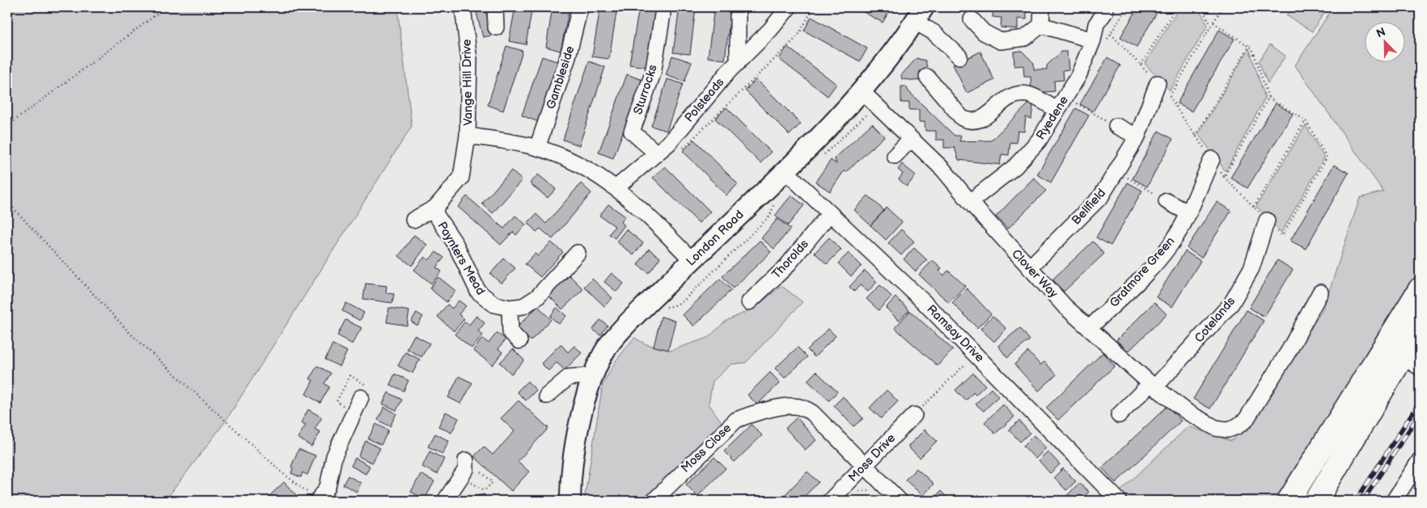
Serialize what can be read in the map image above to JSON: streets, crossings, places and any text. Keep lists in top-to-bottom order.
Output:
{
  "streets": {
    "main road": ["London Road"],
    "street": [
      "Gambleside",
      "Vange Hill Drive",
      "Sturrocks",
      "Polsteads",
      "Ryedene",
      "Bellfield",
      "Paynters Mead",
      "Thorolds",
      "Gratmore Green",
      "Clover Way",
      "Cotelands",
      "Ramsay Drive",
      "Moss Close",
      "Moss Drive"
    ]
  },
  "crossings": [
    ["Gambleside", "Vange Hill Drive"],
    ["Vange Hill Drive", "Polsteads"],
    ["Vange Hill Drive", "London Road"],
    ["Vange Hill Drive", "Paynters Mead"],
    ["Sturrocks", "Polsteads"],
    ["Ryedene", "Clover Way"],
    ["Bellfield", "Clover Way"],
    ["London Road", "Clover Way"],
    ["London Road", "Ramsay Drive"],
    ["Thorolds", "Ramsay Drive"],
    ["Gratmore Green", "Clover Way"],
    ["Clover Way", "Cotelands"],
    ["Moss Close", "Moss Drive"]
  ],
  "north": "top left"
}
